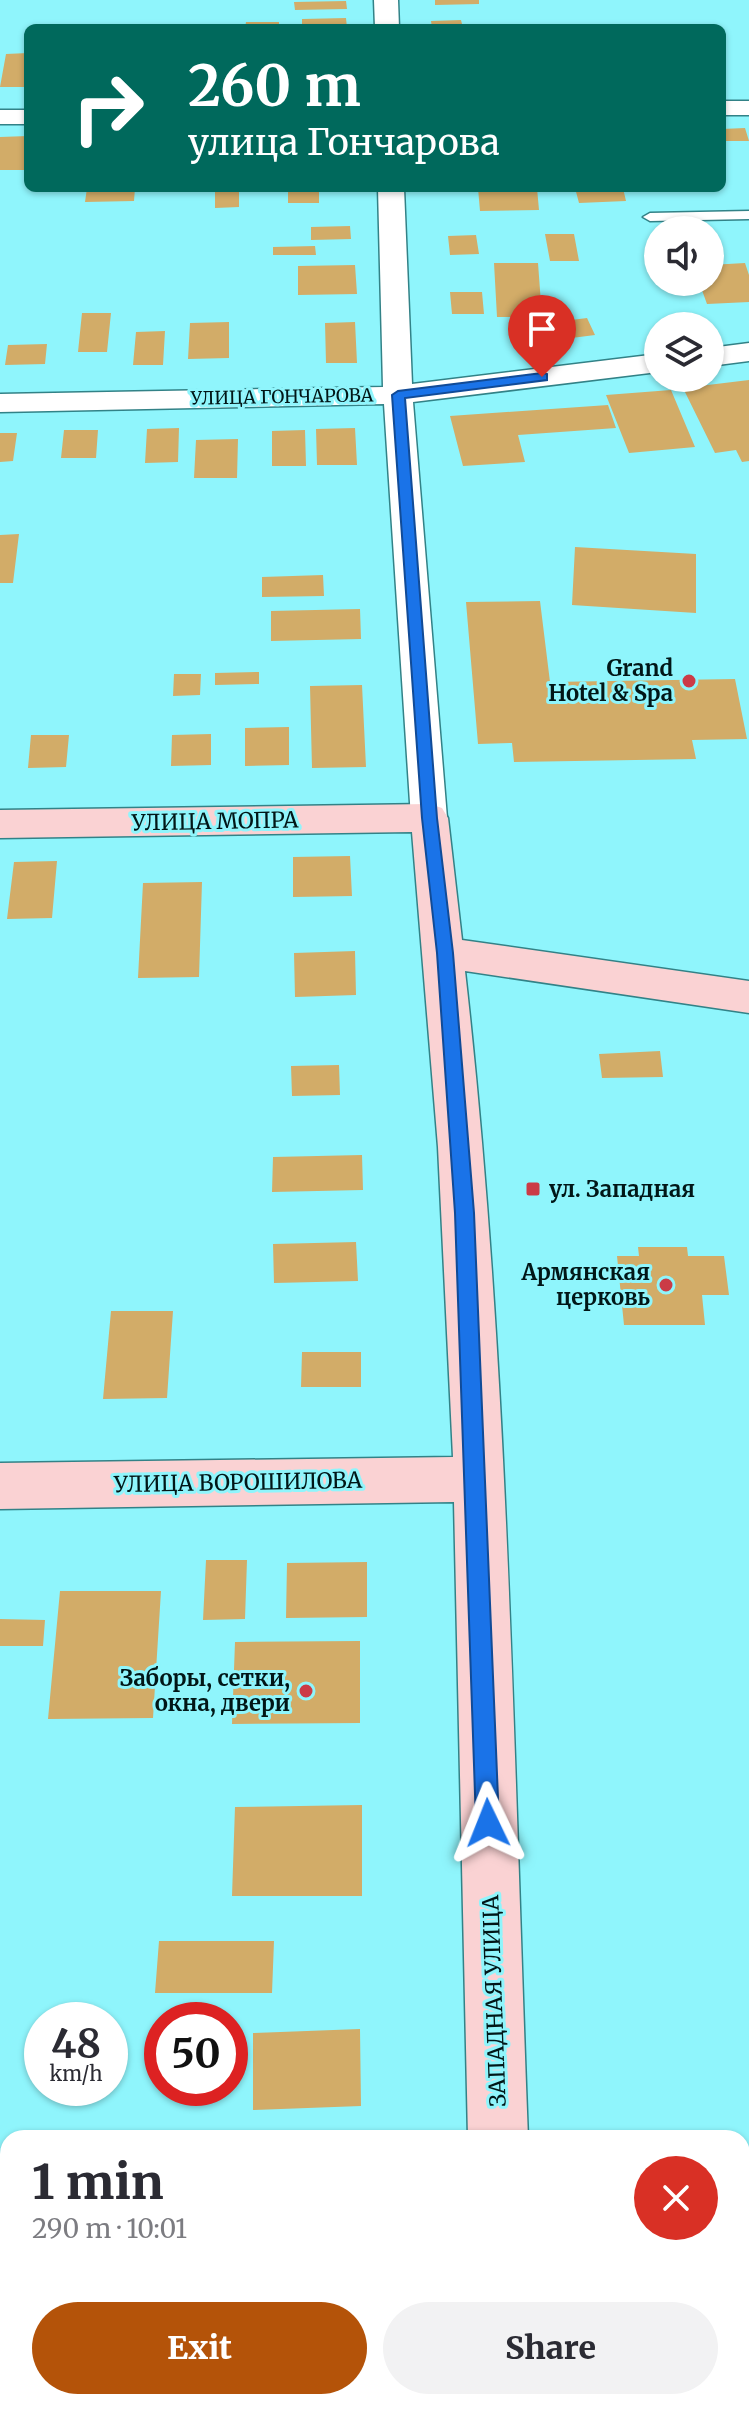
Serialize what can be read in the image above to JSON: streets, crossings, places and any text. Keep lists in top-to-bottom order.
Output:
{
  "streets": {
    "main road": ["УЛИЦА МОПРА", "УЛИЦА ВОРОШИЛОВА", "ЗАПАДНАЯ УЛИЦА"],
    "street": ["УЛИЦА ГОНЧАРОВА"]
  },
  "crossings": [
    ["УЛИЦА ГОНЧАРОВА", "ЗАПАДНАЯ УЛИЦА"],
    ["УЛИЦА МОПРА", "ЗАПАДНАЯ УЛИЦА"],
    ["УЛИЦА ВОРОШИЛОВА", "ЗАПАДНАЯ УЛИЦА"]
  ],
  "places": {
    "other": ["Grand Hotel & Spa", "Армянская церковь", "Заборы, сетки, окна, двери"],
    "transit": ["ул. Западная"]
  },
  "page": {
    "turn": ["260 m", "улица Гончарова"],
    "speed": "48 km/h",
    "limit": "50",
    "heading": ["1 min", "290 m · 10:01"],
    "buttons": ["Exit", "Share"]
  }
}
